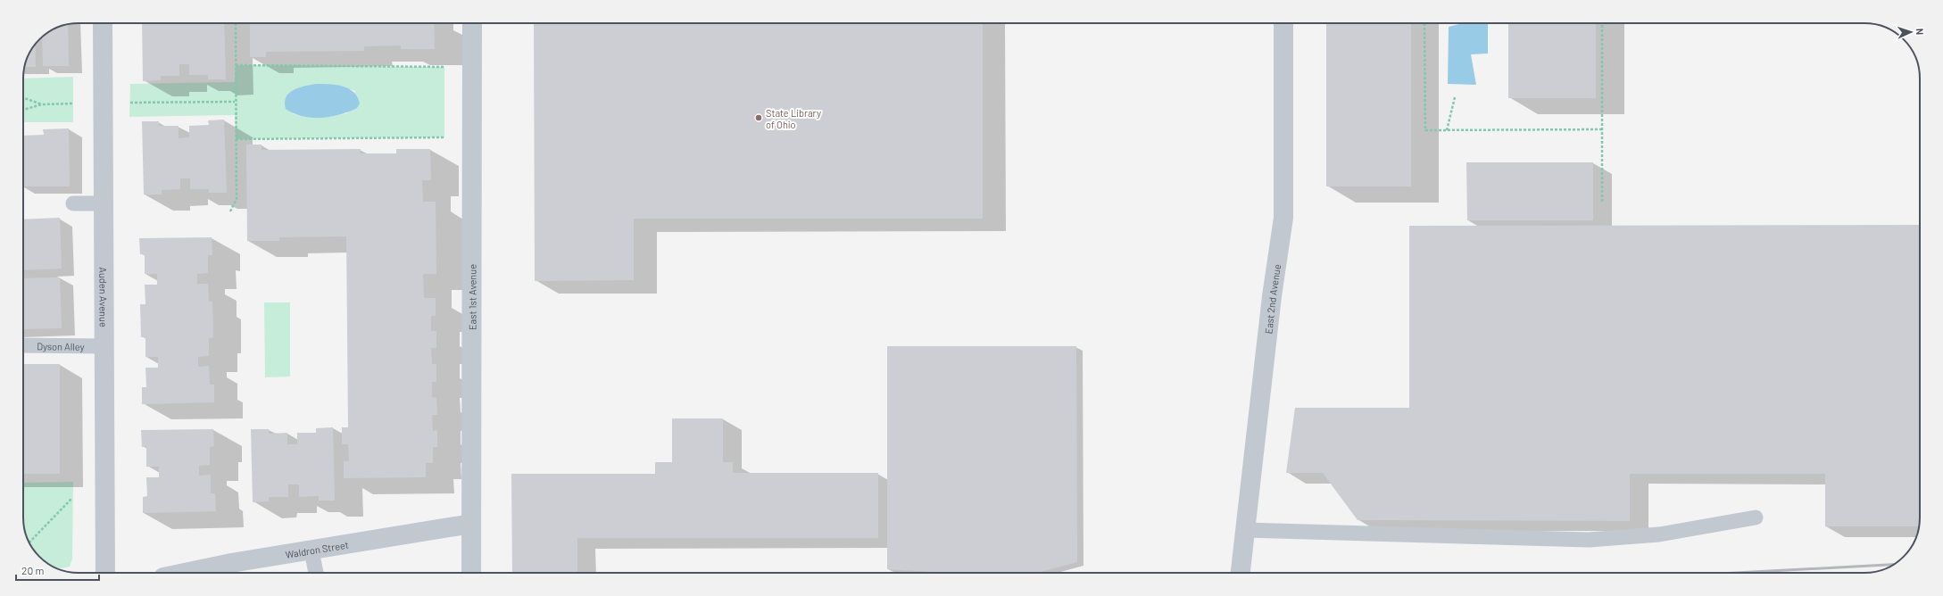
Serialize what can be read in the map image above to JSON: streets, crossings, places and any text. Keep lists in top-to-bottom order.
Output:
{
  "streets": {
    "street": [
      "Auden Avenue",
      "East 1st Avenue",
      "East 2nd Avenue",
      "Waldron Street"
    ],
    "lane": ["Dyson Alley"]
  },
  "crossings": [
    ["Auden Avenue", "Dyson Alley"],
    ["East 1st Avenue", "Waldron Street"]
  ],
  "places": ["State Library of Ohio"],
  "scale_bar": "20 m",
  "north": "right"
}
